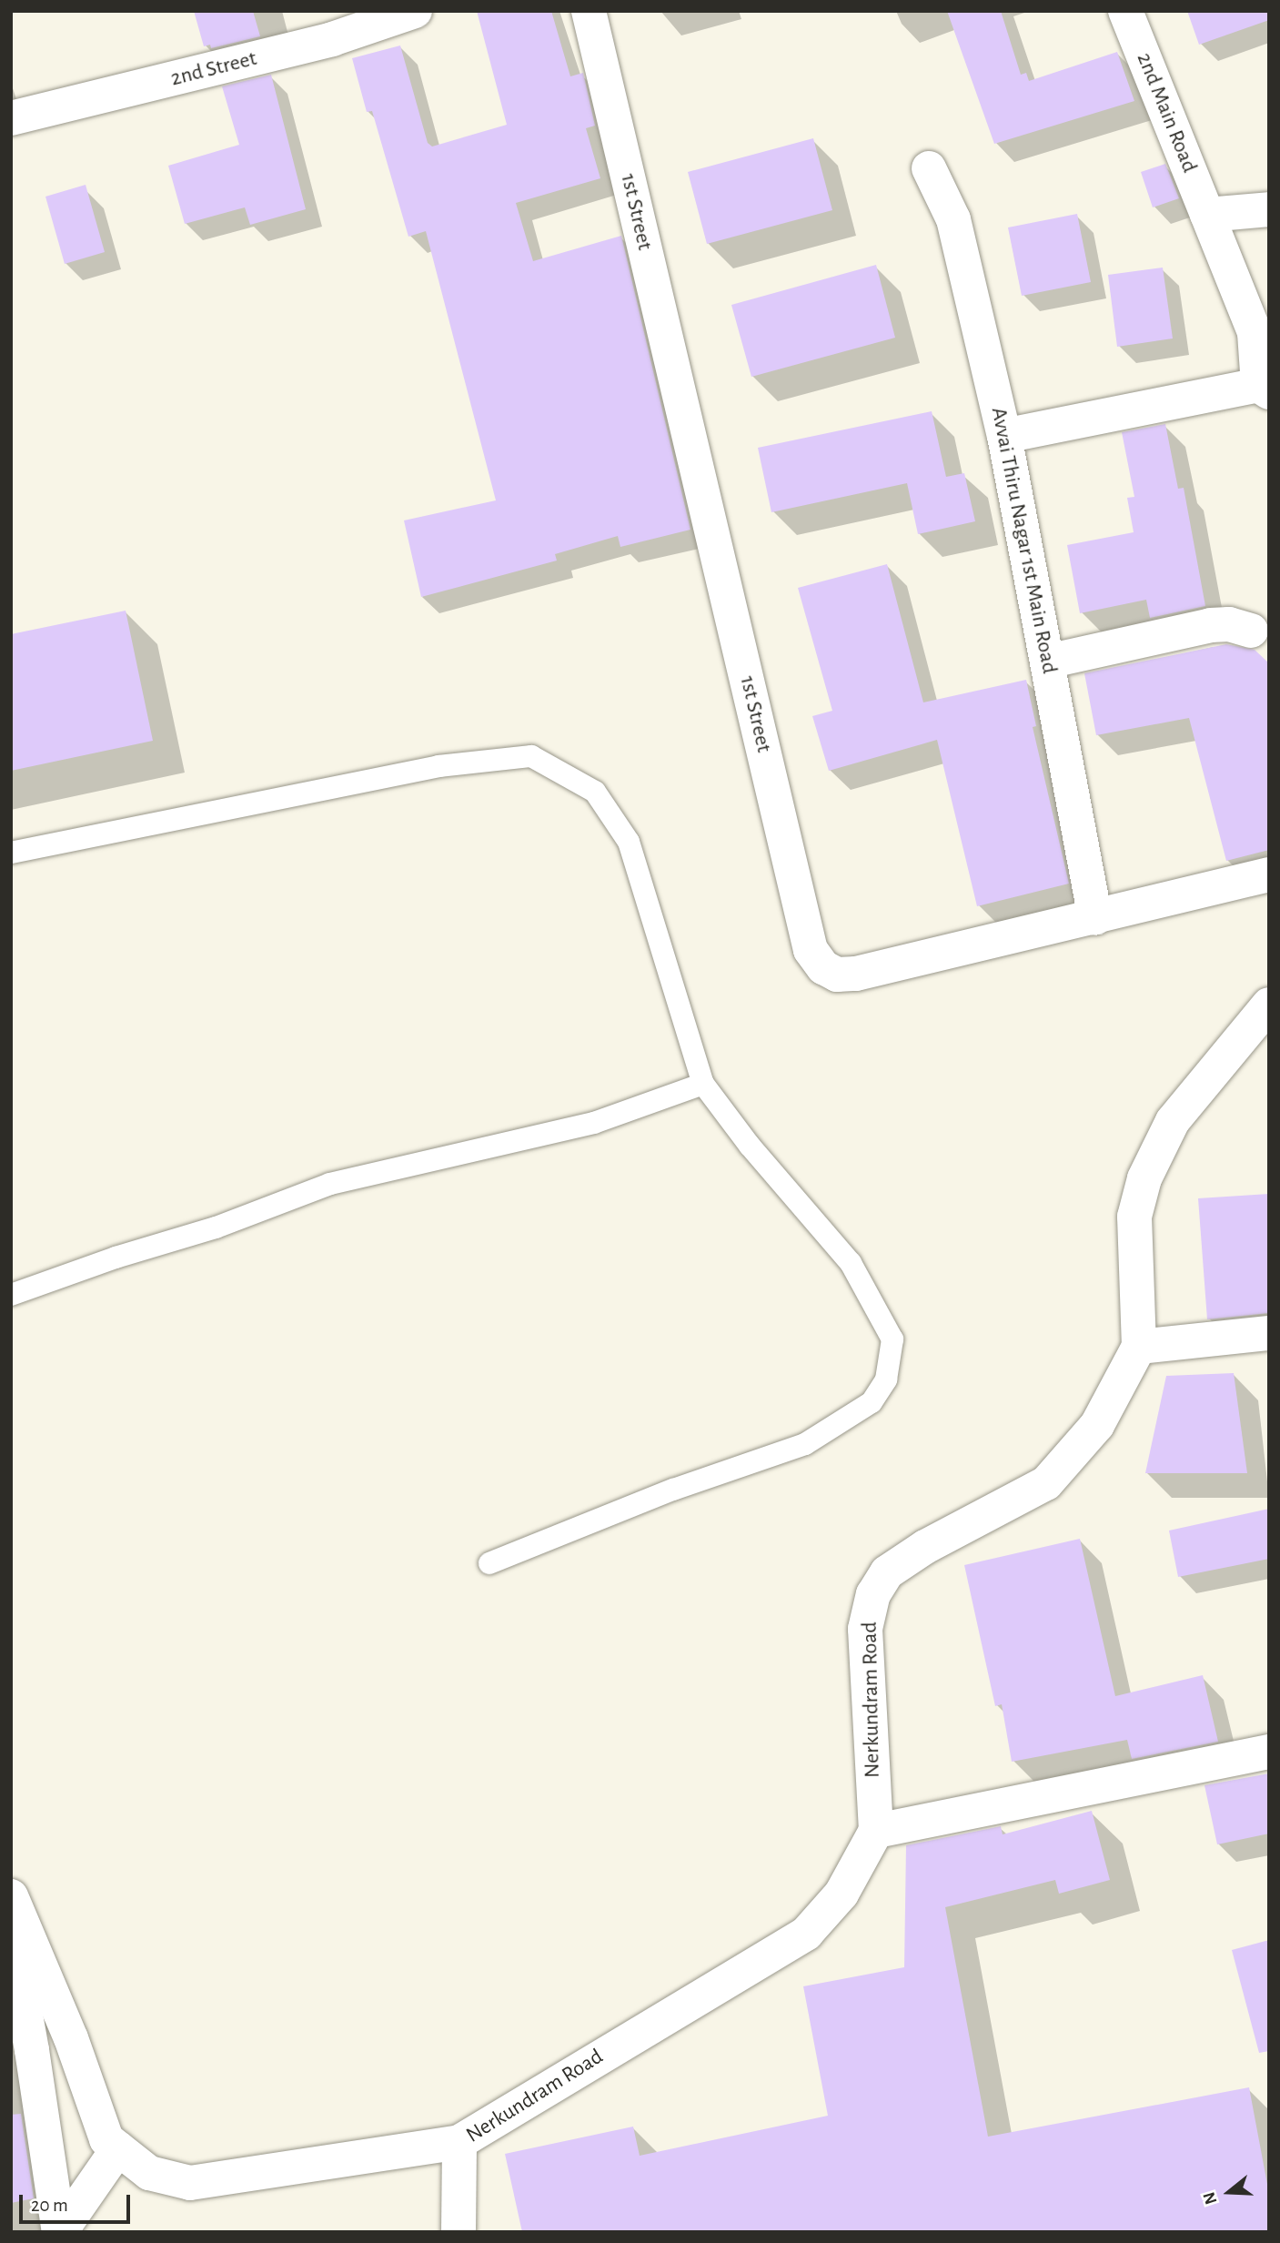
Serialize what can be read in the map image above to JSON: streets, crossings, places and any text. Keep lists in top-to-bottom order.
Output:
{
  "streets": {
    "street": [
      "2nd Street",
      "2nd Main Road",
      "1st Street",
      "Avvai Thiru Nagar 1st Main Road",
      "Nerkundram Road"
    ]
  },
  "crossings": [
    ["1st Street", "Avvai Thiru Nagar 1st Main Road"]
  ],
  "scale_bar": "20 m",
  "north": "left"
}
